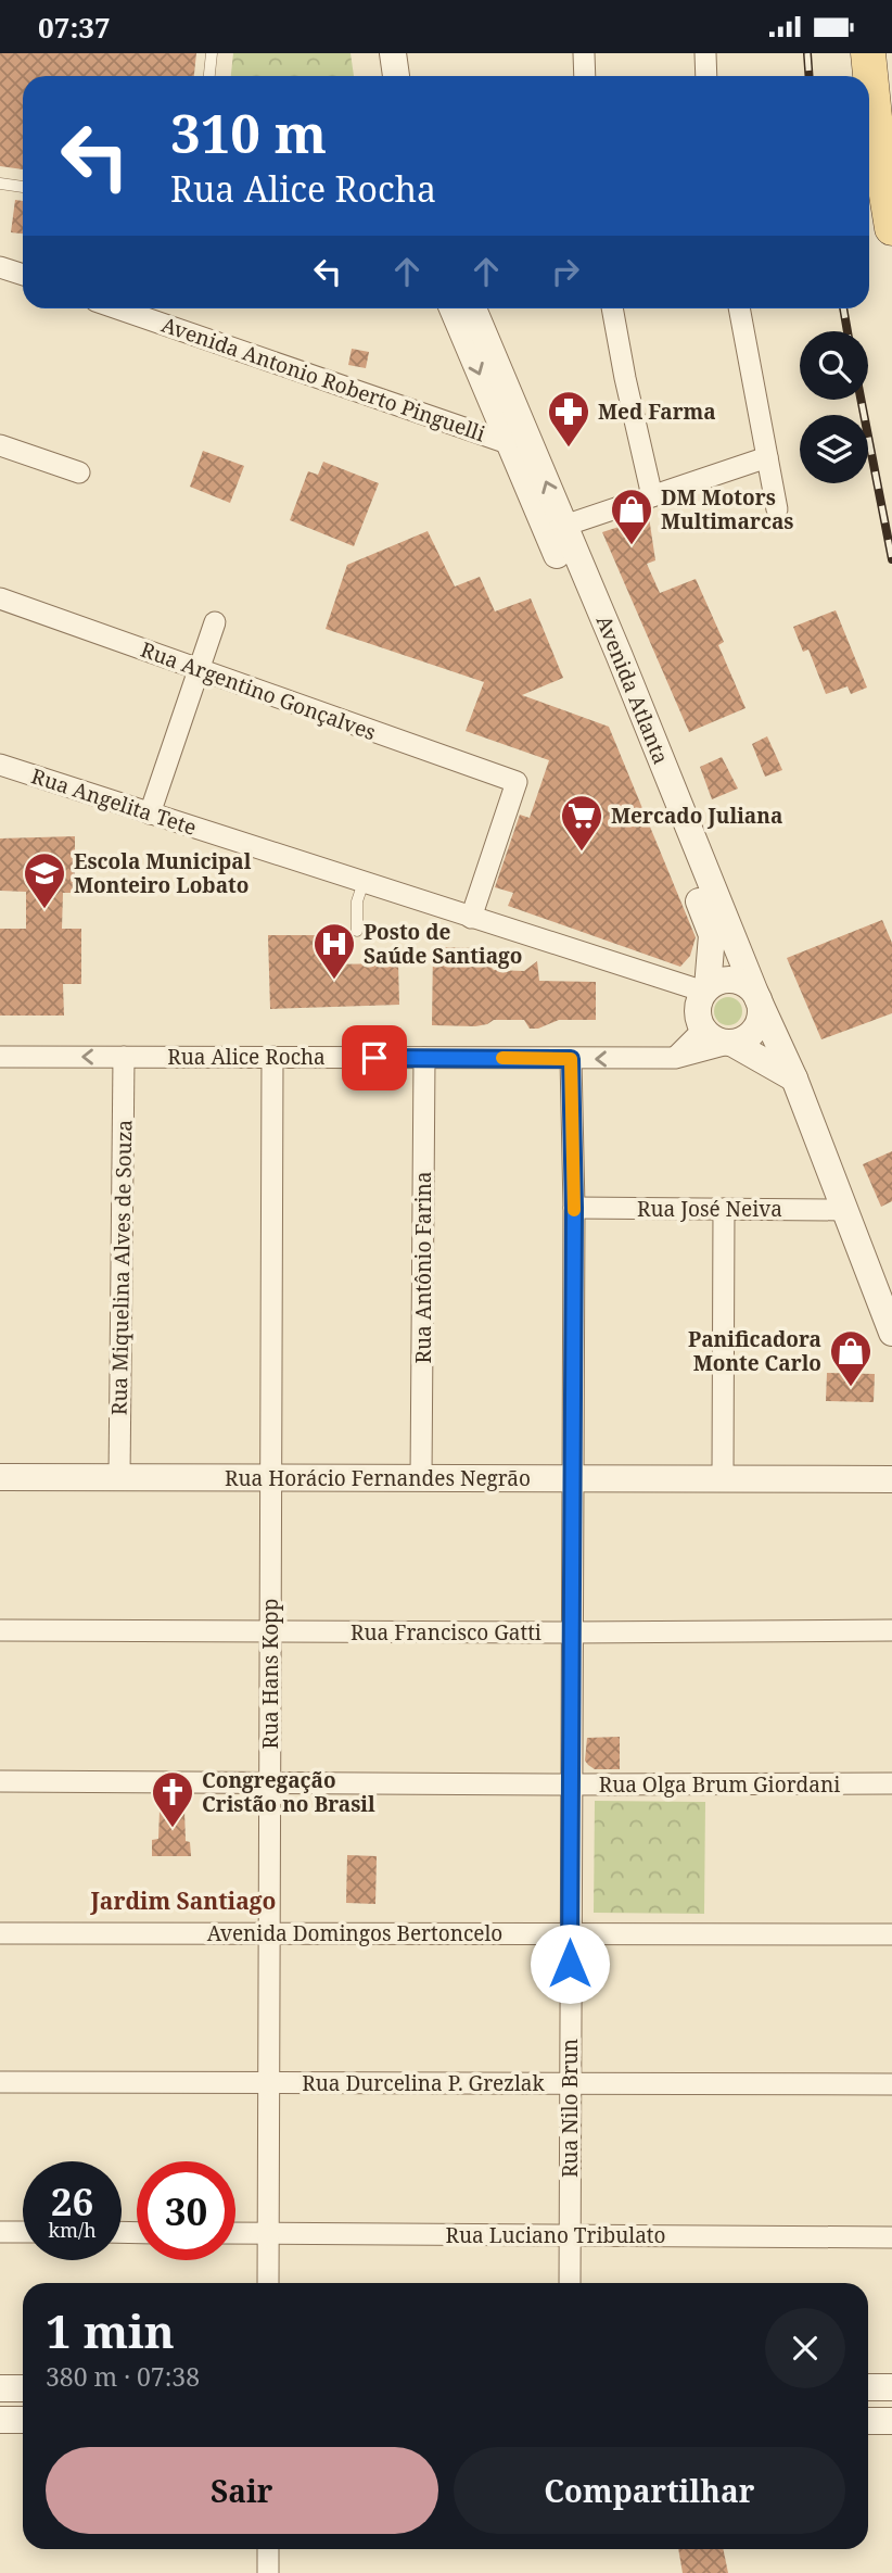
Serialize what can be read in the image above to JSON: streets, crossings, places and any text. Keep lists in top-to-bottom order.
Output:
{
  "streets": {
    "street": [
      "Avenida Antonio Roberto Pinguelli",
      "Avenida Atlanta",
      "Rua Argentino Gonçalves",
      "Rua Angelita Tete",
      "Rua Alice Rocha",
      "Rua José Neiva",
      "Rua Miquelina Alves de Souza",
      "Rua Antônio Farina",
      "Rua Horácio Fernandes Negrão",
      "Rua Francisco Gatti",
      "Rua Hans Kopp",
      "Rua Olga Brum Giordani",
      "Avenida Domingos Bertoncelo",
      "Rua Durcelina P. Grezlak",
      "Rua Nilo Brun",
      "Rua Luciano Tribulato"
    ]
  },
  "crossings": [
    ["Avenida Antonio Roberto Pinguelli", "Avenida Atlanta"],
    ["Avenida Atlanta", "Rua Angelita Tete"],
    ["Avenida Atlanta", "Rua Alice Rocha"],
    ["Avenida Atlanta", "Rua José Neiva"],
    ["Rua Argentino Gonçalves", "Rua Angelita Tete"],
    ["Rua Angelita Tete", "Rua Alice Rocha"],
    ["Rua Alice Rocha", "Rua Miquelina Alves de Souza"],
    ["Rua Alice Rocha", "Rua Antônio Farina"],
    ["Rua Alice Rocha", "Rua Hans Kopp"],
    ["Rua Alice Rocha", "Rua Nilo Brun"],
    ["Rua José Neiva", "Rua Nilo Brun"],
    ["Rua Miquelina Alves de Souza", "Rua Horácio Fernandes Negrão"],
    ["Rua Antônio Farina", "Rua Horácio Fernandes Negrão"],
    ["Rua Horácio Fernandes Negrão", "Rua Hans Kopp"],
    ["Rua Horácio Fernandes Negrão", "Rua Nilo Brun"],
    ["Rua Francisco Gatti", "Rua Hans Kopp"],
    ["Rua Francisco Gatti", "Rua Nilo Brun"],
    ["Rua Hans Kopp", "Rua Olga Brum Giordani"],
    ["Rua Hans Kopp", "Avenida Domingos Bertoncelo"],
    ["Rua Hans Kopp", "Rua Durcelina P. Grezlak"],
    ["Rua Hans Kopp", "Rua Luciano Tribulato"],
    ["Rua Olga Brum Giordani", "Rua Nilo Brun"],
    ["Avenida Domingos Bertoncelo", "Rua Nilo Brun"],
    ["Rua Durcelina P. Grezlak", "Rua Nilo Brun"],
    ["Rua Nilo Brun", "Rua Luciano Tribulato"]
  ],
  "districts": ["Jardim Santiago"],
  "places": {
    "pharmacy": ["Med Farma"],
    "shop": ["DM Motors Multimarcas", "Panificadora Monte Carlo"],
    "supermarket": ["Mercado Juliana"],
    "school or university": ["Escola Municipal Monteiro Lobato"],
    "hospital": ["Posto de Saúde Santiago"],
    "church": ["Congregação Cristão no Brasil"]
  },
  "page": {
    "status": "07:37",
    "turn": ["310 m", "Rua Alice Rocha"],
    "speed": "26 km/h",
    "limit": "30",
    "heading": ["1 min", "380 m · 07:38"],
    "buttons": ["Sair", "Compartilhar"]
  }
}
